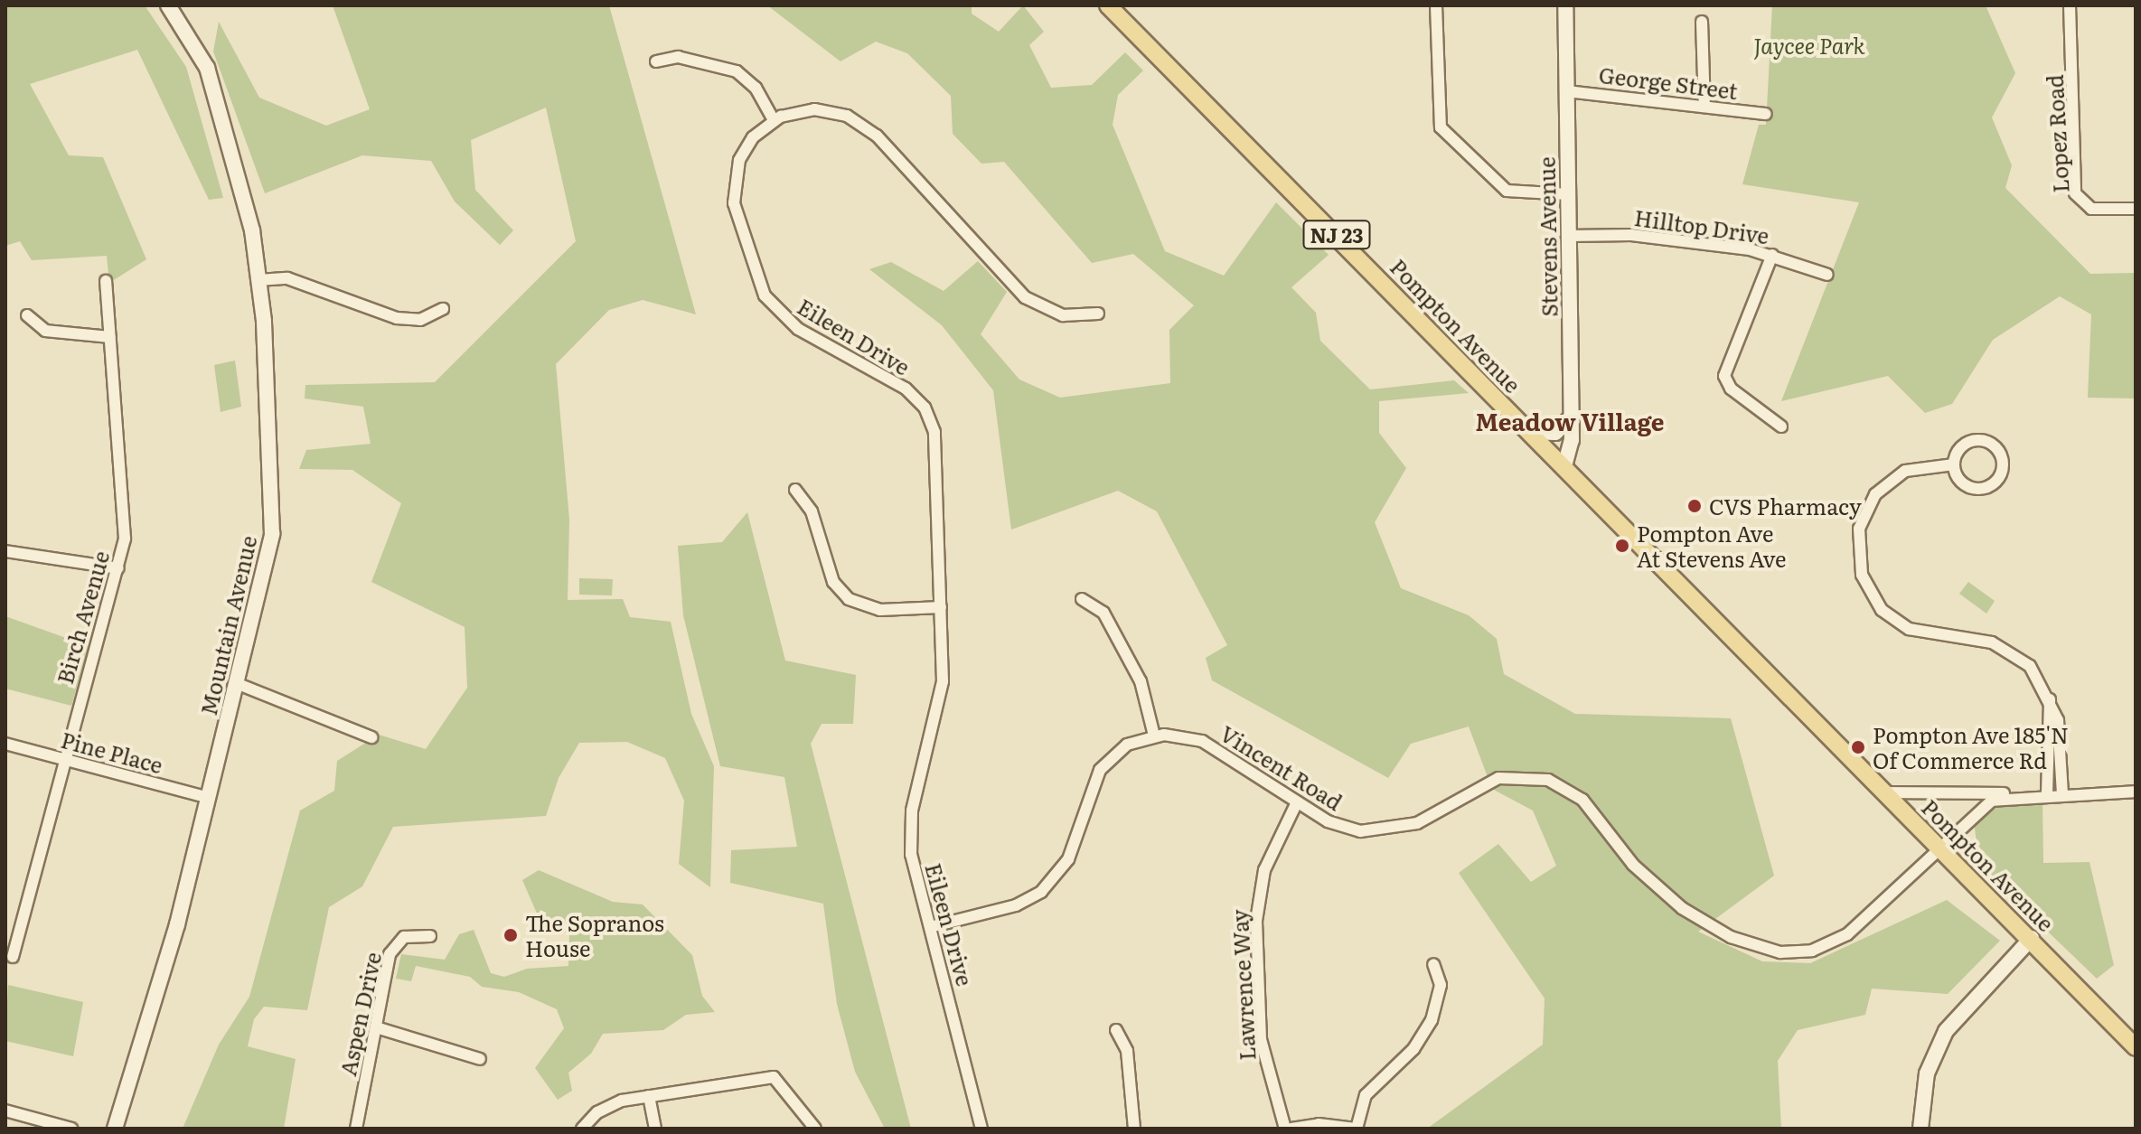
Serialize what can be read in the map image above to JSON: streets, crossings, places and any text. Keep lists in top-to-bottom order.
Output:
{
  "streets": {
    "main road": ["NJ 23", "Pompton Avenue"],
    "street": [
      "George Street",
      "Lopez Road",
      "Hilltop Drive",
      "Stevens Avenue",
      "Eileen Drive",
      "Birch Avenue",
      "Mountain Avenue",
      "Pine Place",
      "Vincent Road",
      "Lawrence Way",
      "Aspen Drive"
    ]
  },
  "crossings": [
    ["George Street", "Stevens Avenue"],
    ["Hilltop Drive", "Stevens Avenue"],
    ["Stevens Avenue", "Pompton Avenue"],
    ["Pompton Avenue", "Vincent Road"],
    ["Eileen Drive", "Vincent Road"],
    ["Birch Avenue", "Pine Place"],
    ["Mountain Avenue", "Pine Place"],
    ["Vincent Road", "Lawrence Way"]
  ],
  "districts": ["Meadow Village"],
  "parks": ["Jaycee Park"],
  "places": [
    "CVS Pharmacy",
    "Pompton Ave At Stevens Ave",
    "Pompton Ave 185'N Of Commerce Rd",
    "The Sopranos House"
  ]
}
